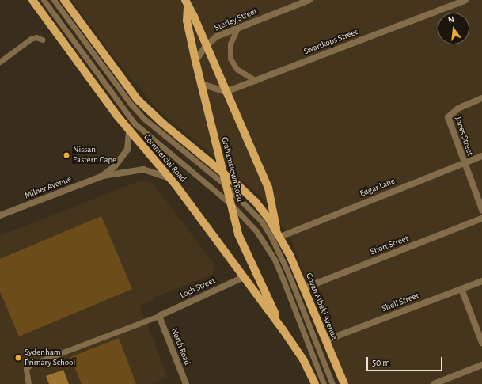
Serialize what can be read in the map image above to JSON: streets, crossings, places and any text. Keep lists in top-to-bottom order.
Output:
{
  "streets": {
    "main road": ["Commercial Road", "Grahamstown Road", "Govan Mbeki Avenue"],
    "street": [
      "Sterley Street",
      "Swartkops Street",
      "Jones Street",
      "Milner Avenue",
      "Edgar Lane",
      "Short Street",
      "Loch Street",
      "Shell Street",
      "North Road"
    ]
  },
  "crossings": [
    ["Sterley Street", "Grahamstown Road"],
    ["Swartkops Street", "Grahamstown Road"],
    ["Jones Street", "Edgar Lane"],
    ["Commercial Road", "Grahamstown Road"],
    ["Commercial Road", "Milner Avenue"],
    ["Commercial Road", "Loch Street"],
    ["Grahamstown Road", "Edgar Lane"],
    ["Grahamstown Road", "Govan Mbeki Avenue"],
    ["Edgar Lane", "Govan Mbeki Avenue"],
    ["Short Street", "Govan Mbeki Avenue"],
    ["Loch Street", "North Road"],
    ["Shell Street", "Govan Mbeki Avenue"]
  ],
  "places": ["Nissan Eastern Cape", "Sydenham Primary School"],
  "scale_bar": "50 m",
  "north": "top"
}
